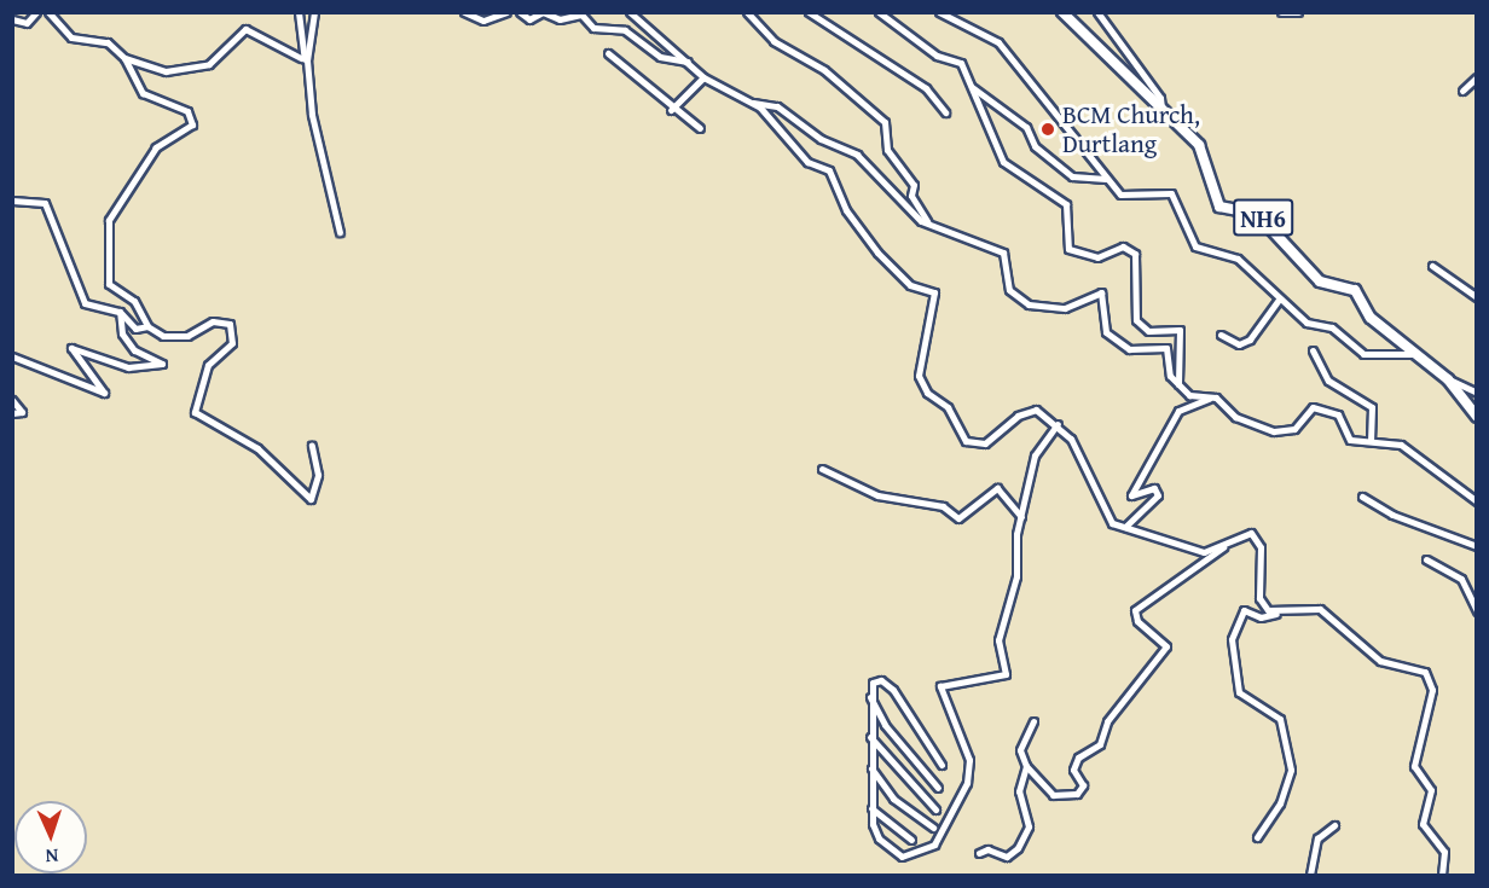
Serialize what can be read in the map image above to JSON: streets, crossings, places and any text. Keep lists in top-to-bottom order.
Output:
{
  "streets": {
    "highway": ["NH6"]
  },
  "places": ["BCM Church, Durtlang"],
  "north": "bottom"
}
